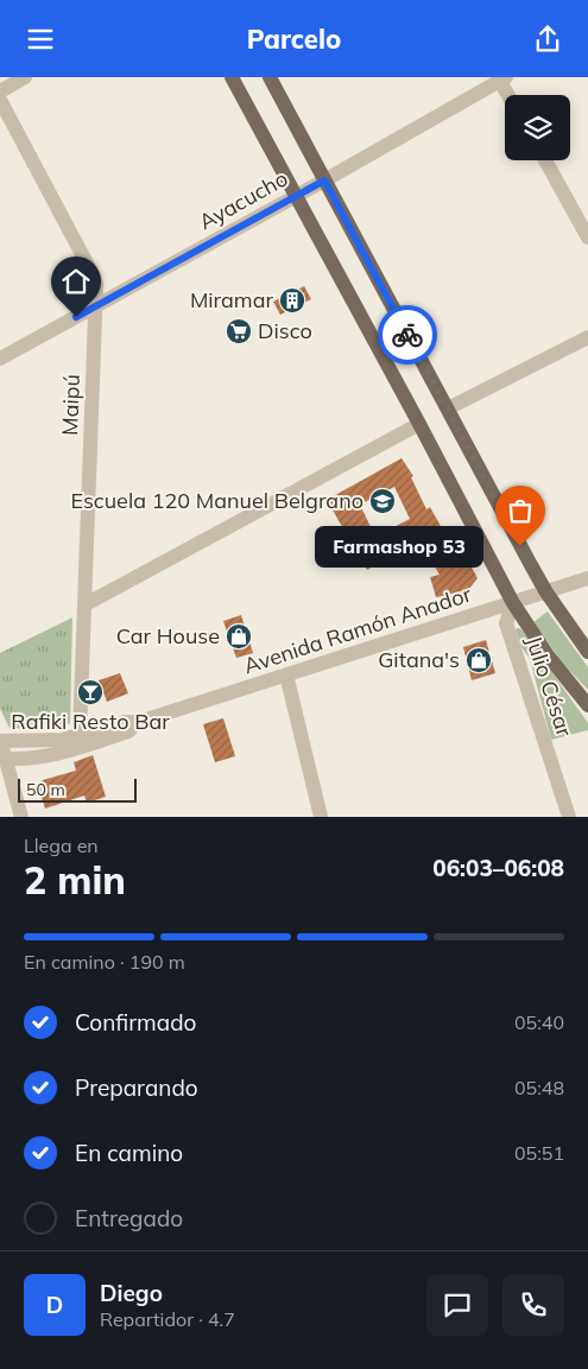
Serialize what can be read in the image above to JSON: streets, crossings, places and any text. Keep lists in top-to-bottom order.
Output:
{
  "streets": {
    "street": [
      "Ayacucho",
      "Maipú",
      "Avenida Ramón Anador",
      "Julio César"
    ]
  },
  "crossings": [
    ["Ayacucho", "Maipú"],
    ["Maipú", "Avenida Ramón Anador"],
    ["Avenida Ramón Anador", "Julio César"]
  ],
  "places": {
    "building": ["Miramar"],
    "supermarket": ["Disco"],
    "school or university": ["Escuela 120 Manuel Belgrano"],
    "other": ["Farmashop 53"],
    "shop": ["Car House", "Gitana's"],
    "bar": ["Rafiki Resto Bar"]
  },
  "scale_bar": "50 m",
  "page": {
    "header": "Parcelo",
    "bubble": "Farmashop 53",
    "scale": "50 m",
    "heading": ["2 min", "Llega en", "06:03–06:08"],
    "panel": ["Diego", "Repartidor · 4.7"],
    "bar": "En camino · 190 m",
    "list": [
      ["Confirmado", "05:40"],
      ["Preparando", "05:48"],
      ["En camino", "05:51"],
      "Entregado"
    ],
    "round": "D"
  }
}
